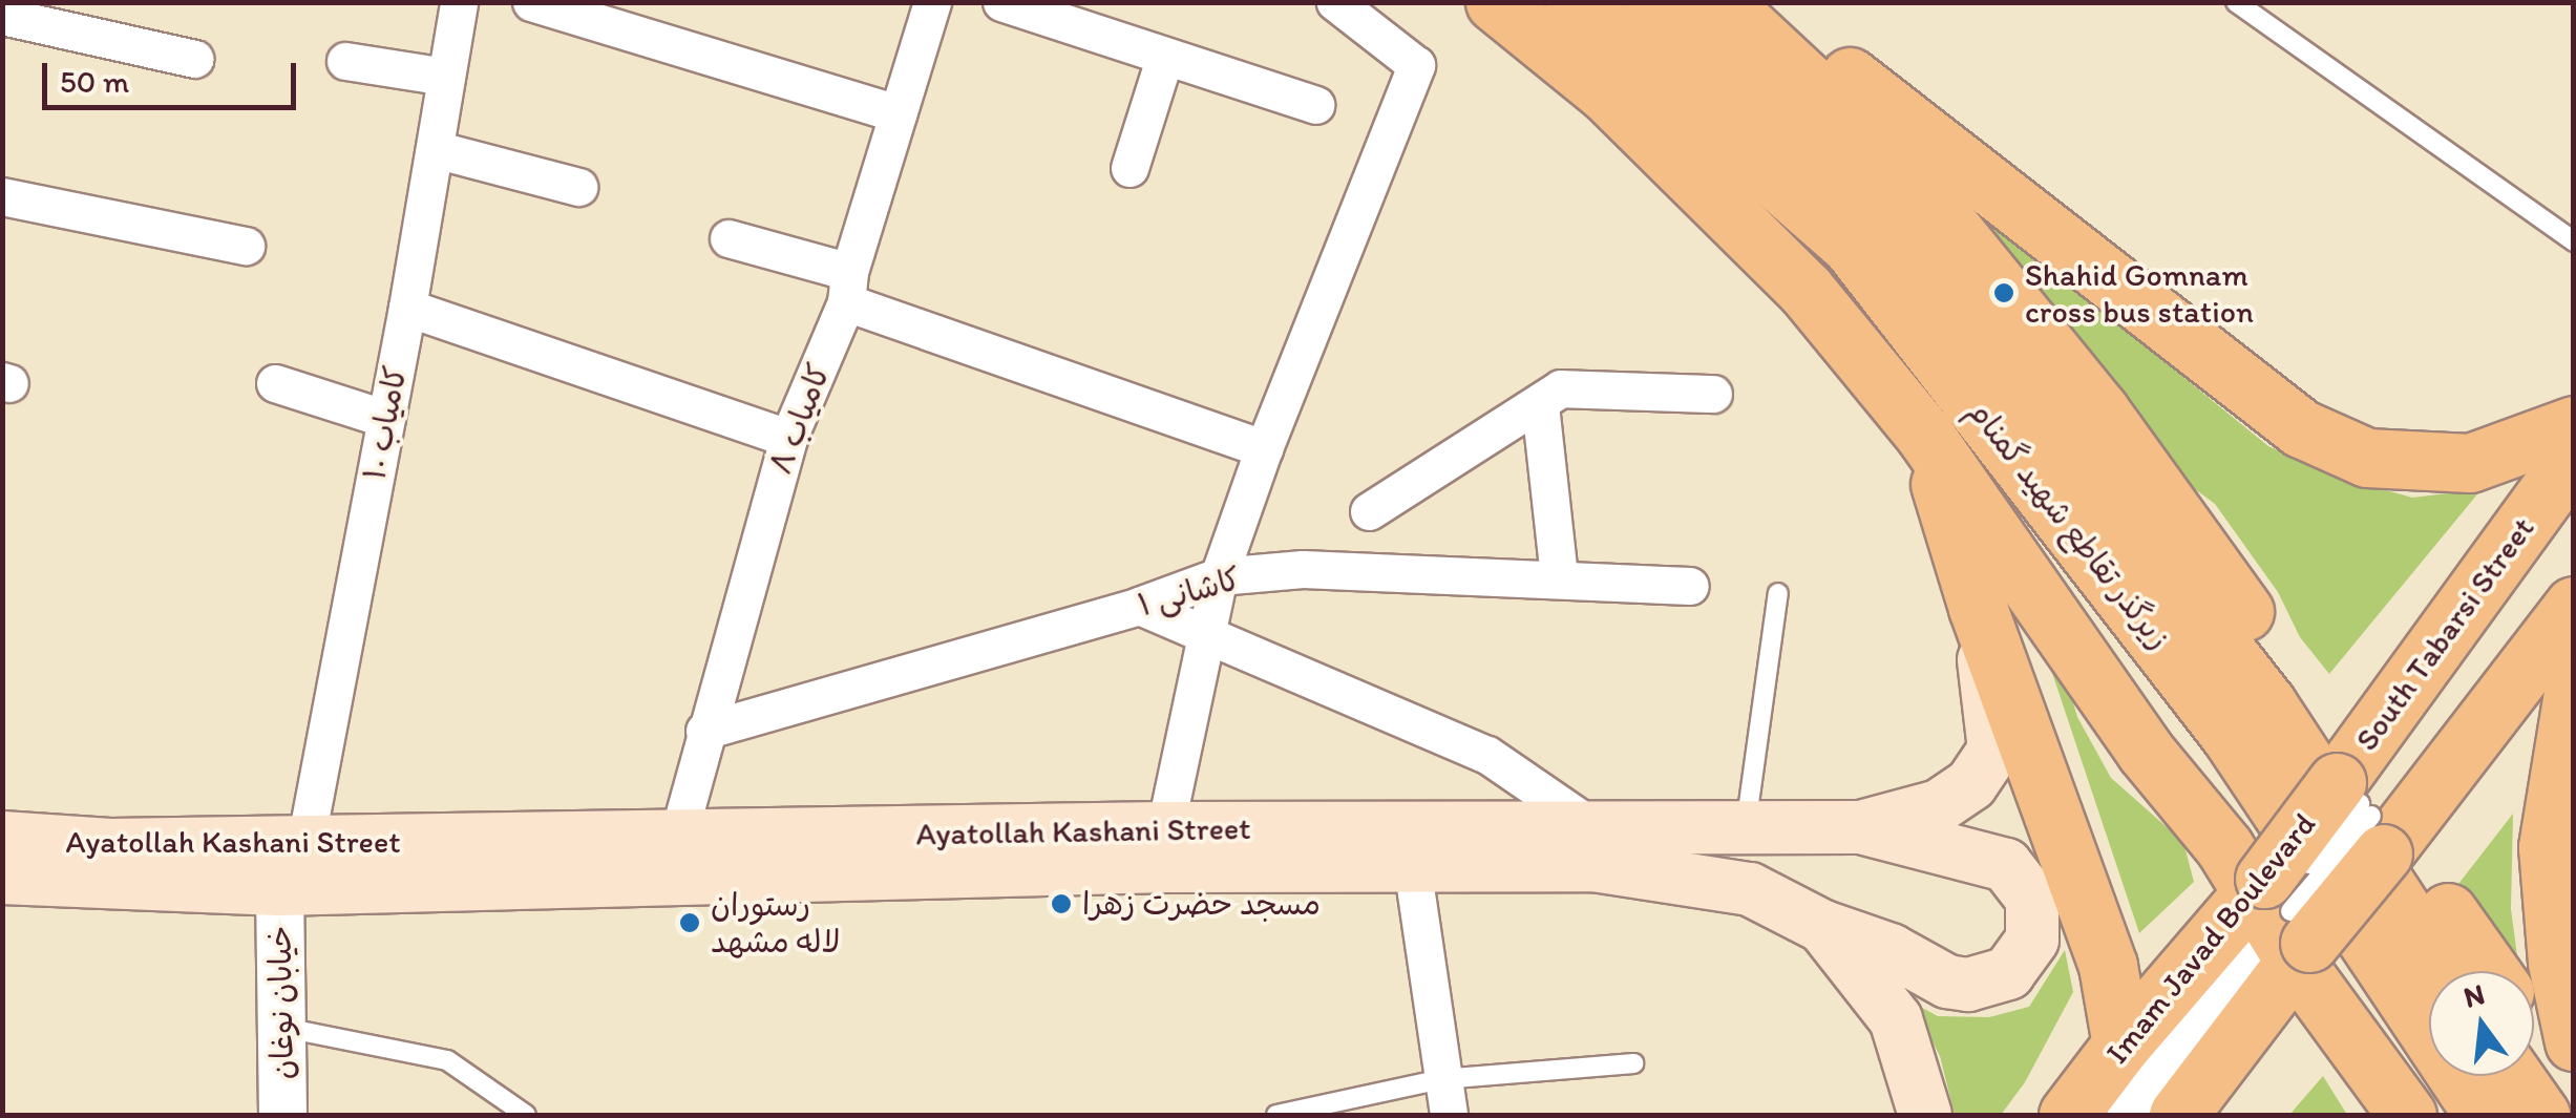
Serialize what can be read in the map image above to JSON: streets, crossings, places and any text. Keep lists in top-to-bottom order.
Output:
{
  "streets": {
    "main road": [
      "زیرگذر تقاطع شهید گمنام",
      "South Tabarsi Street",
      "Ayatollah Kashani Street",
      "Imam Javad Boulevard"
    ],
    "street": [
      "کامیاب ۸",
      "کامیاب ۱۰",
      "کاشانی ۱",
      "خیابان نوغان"
    ]
  },
  "crossings": [
    ["کامیاب ۸", "کاشانی ۱"],
    ["کامیاب ۸", "Ayatollah Kashani Street"],
    ["کامیاب ۱۰", "Ayatollah Kashani Street"],
    ["South Tabarsi Street", "Imam Javad Boulevard"],
    ["Ayatollah Kashani Street", "خیابان نوغان"]
  ],
  "places": ["Shahid Gomnam cross bus station", "مسجد حضرت زهرا", "رستوران لاله مشهد"],
  "scale_bar": "50 m",
  "north": "top"
}
